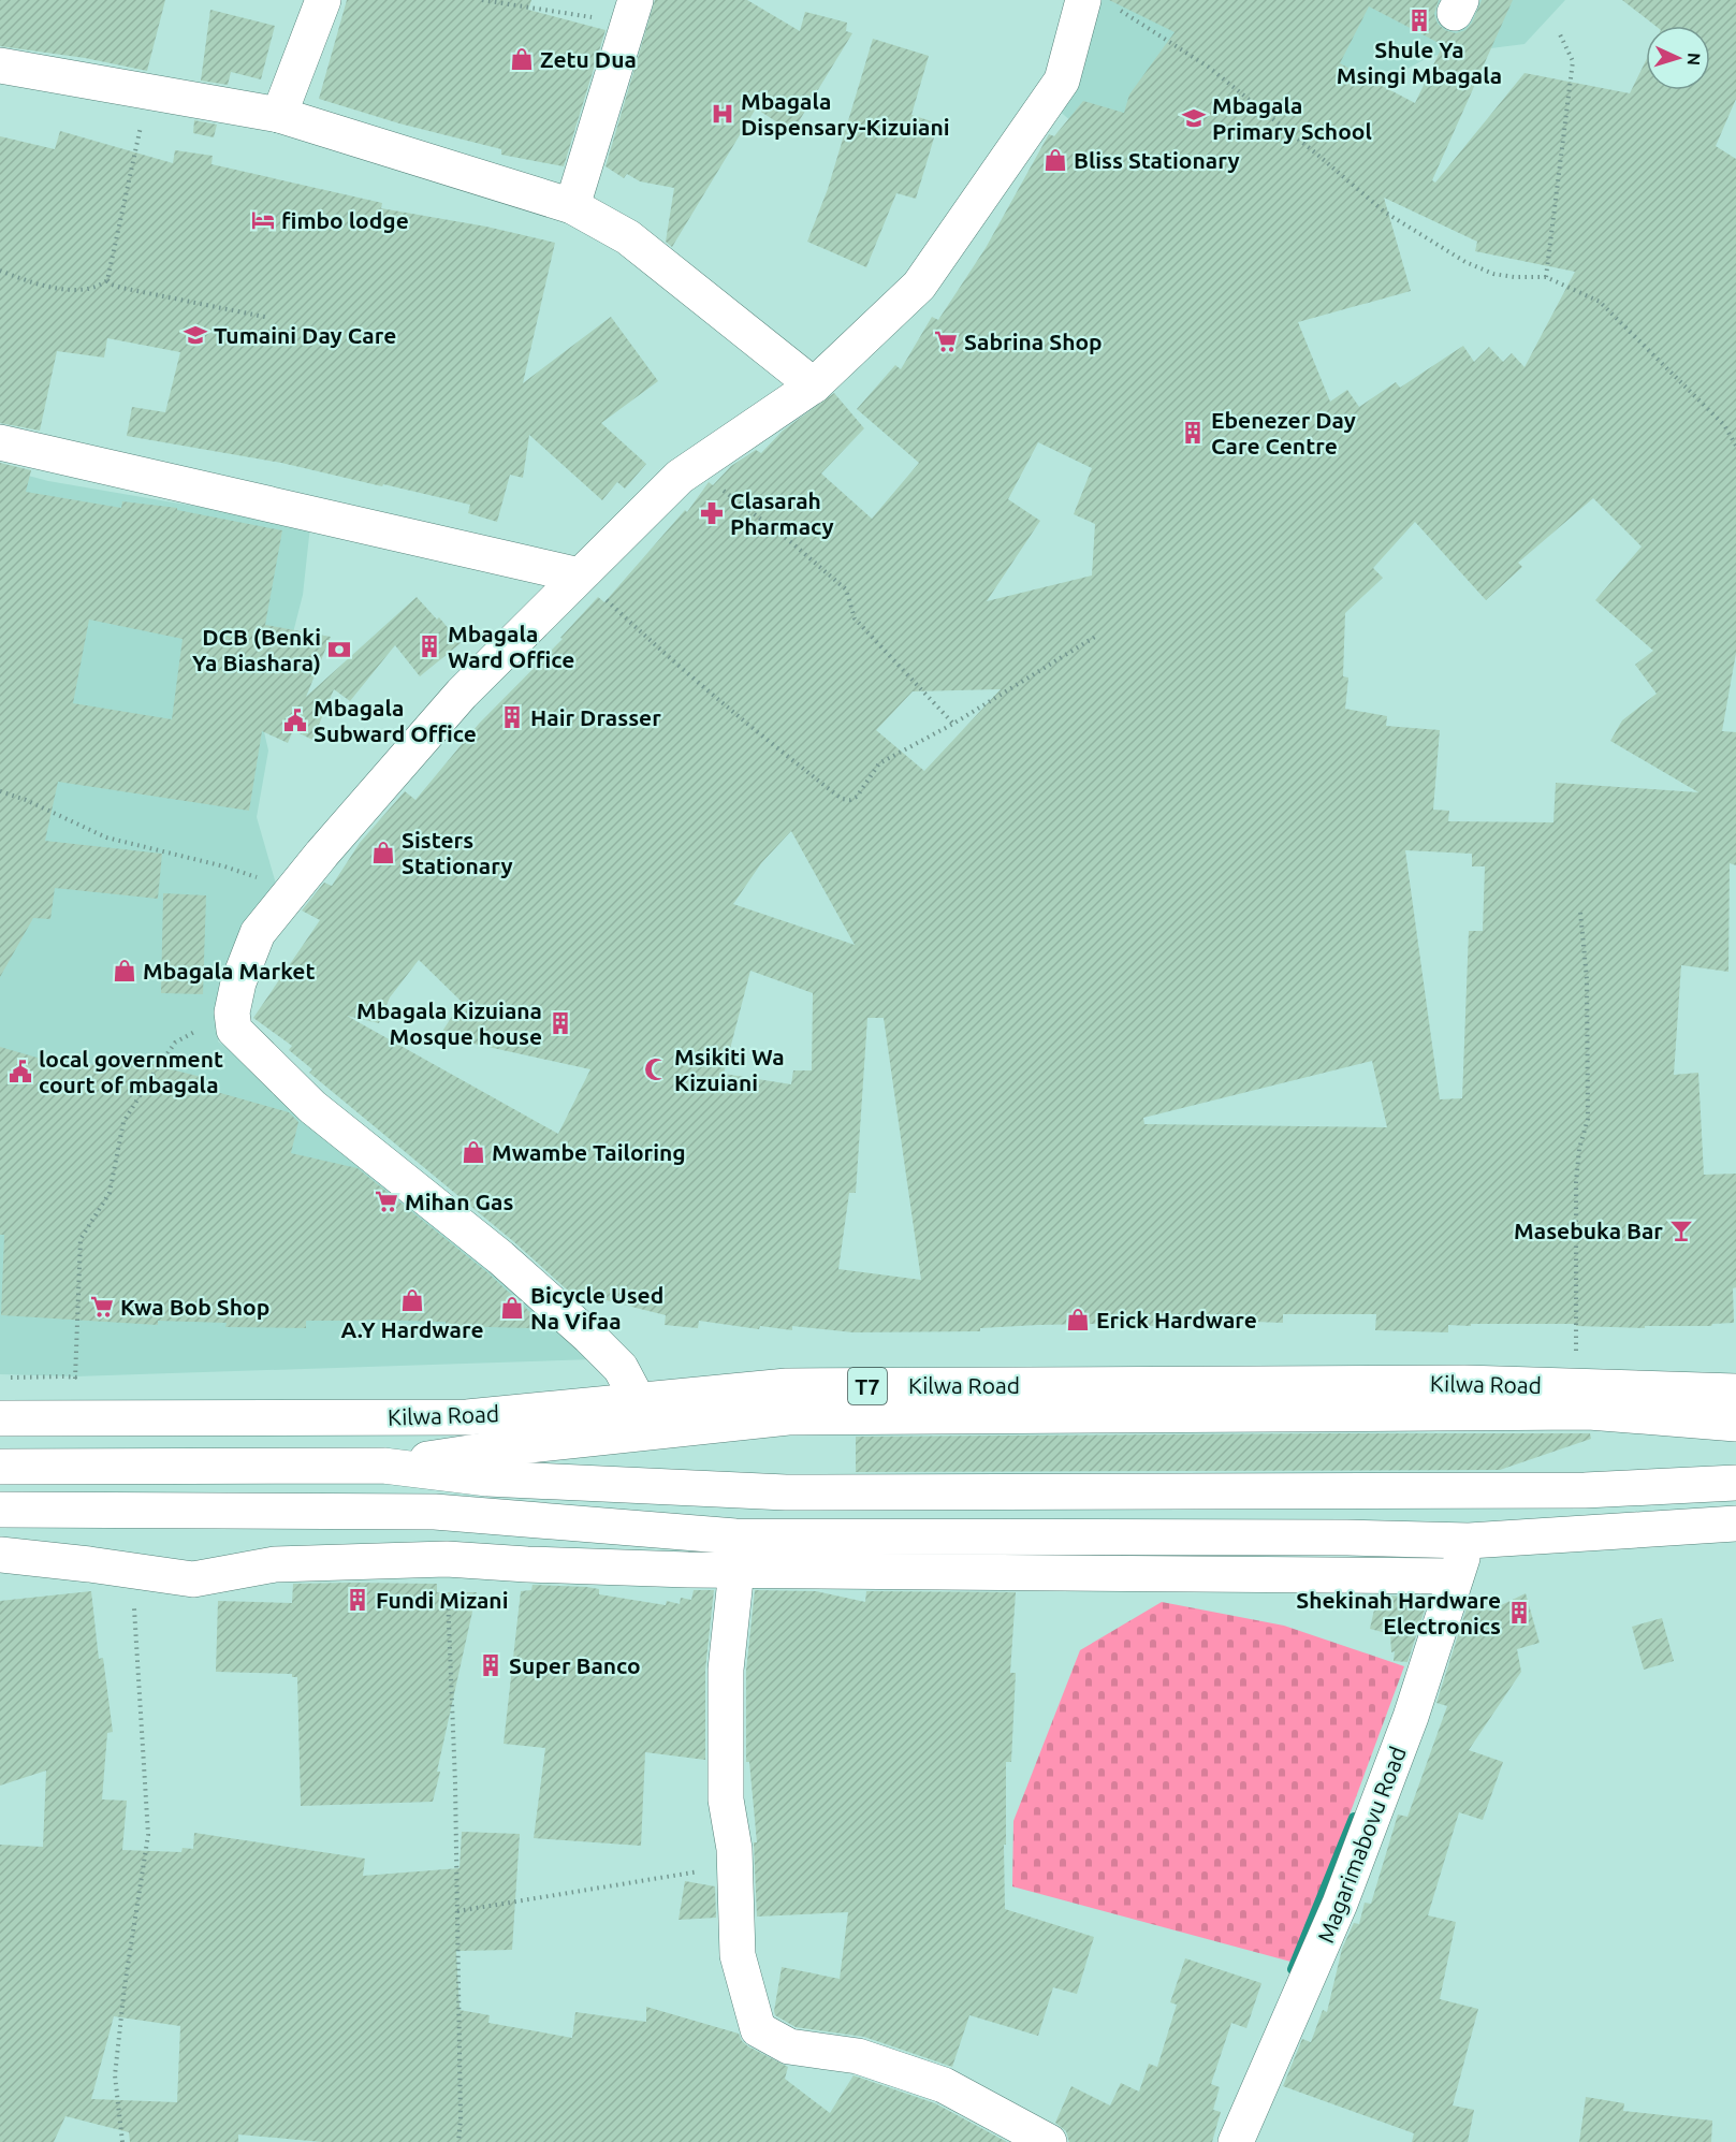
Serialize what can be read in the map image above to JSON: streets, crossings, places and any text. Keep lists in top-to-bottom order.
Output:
{
  "streets": {
    "main road": ["Kilwa Road", "T7", "Magarimabovu Road"]
  },
  "places": {
    "building": [
      "Shule Ya Msingi Mbagala",
      "Ebenezer Day Care Centre",
      "Mbagala Ward Office",
      "Hair Drasser",
      "Mbagala Kizuiana Mosque house",
      "Fundi Mizani",
      "Shekinah Hardware Electronics",
      "Super Banco"
    ],
    "shop": [
      "Zetu Dua",
      "Bliss Stationary",
      "Sisters Stationary",
      "Mbagala Market",
      "Mwambe Tailoring",
      "A.Y Hardware",
      "Bicycle Used Na Vifaa",
      "Erick Hardware"
    ],
    "hospital": ["Mbagala Dispensary-Kizuiani"],
    "school or university": ["Mbagala Primary School", "Tumaini Day Care"],
    "hotel": ["fimbo lodge"],
    "supermarket": ["Sabrina Shop", "Mihan Gas", "Kwa Bob Shop"],
    "pharmacy": ["Clasarah Pharmacy"],
    "bank": ["DCB (Benki Ya Biashara)"],
    "public building": ["Mbagala Subward Office", "local government court of mbagala"],
    "mosque": ["Msikiti Wa Kizuiani"],
    "bar": ["Masebuka Bar"]
  },
  "north": "right"
}
